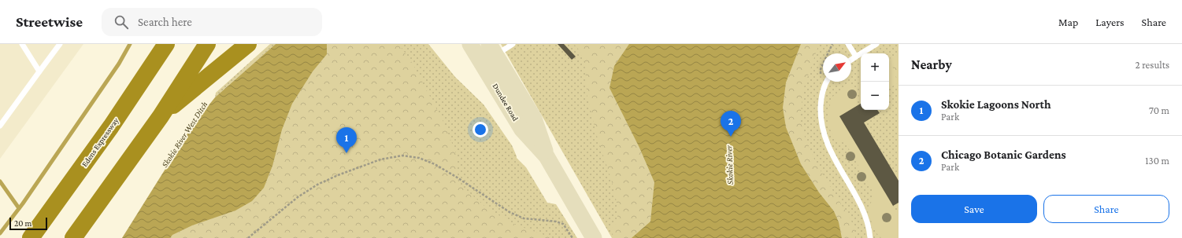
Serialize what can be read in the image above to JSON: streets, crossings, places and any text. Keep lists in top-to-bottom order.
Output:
{
  "streets": {
    "highway": ["Edens Expressway"],
    "main road": ["Dundee Road"]
  },
  "water": ["Skokie River West Ditch", "Skokie River"],
  "scale_bar": "20 m",
  "north": "top right",
  "page": {
    "header": "Streetwise",
    "search": "Search here",
    "nav": ["Map", "Layers", "Share"],
    "heading": ["Nearby", "2 results"],
    "map_buttons": ["+", "−"],
    "list": [
      {
        "mark": "1",
        "name": "Skokie Lagoons North",
        "note": "Park",
        "value": "70 m"
      },
      {
        "mark": "2",
        "name": "Chicago Botanic Gardens",
        "note": "Park",
        "value": "130 m"
      }
    ],
    "pins": ["2", "1"],
    "buttons": ["Save", "Share"],
    "scale": "20 m"
  }
}
